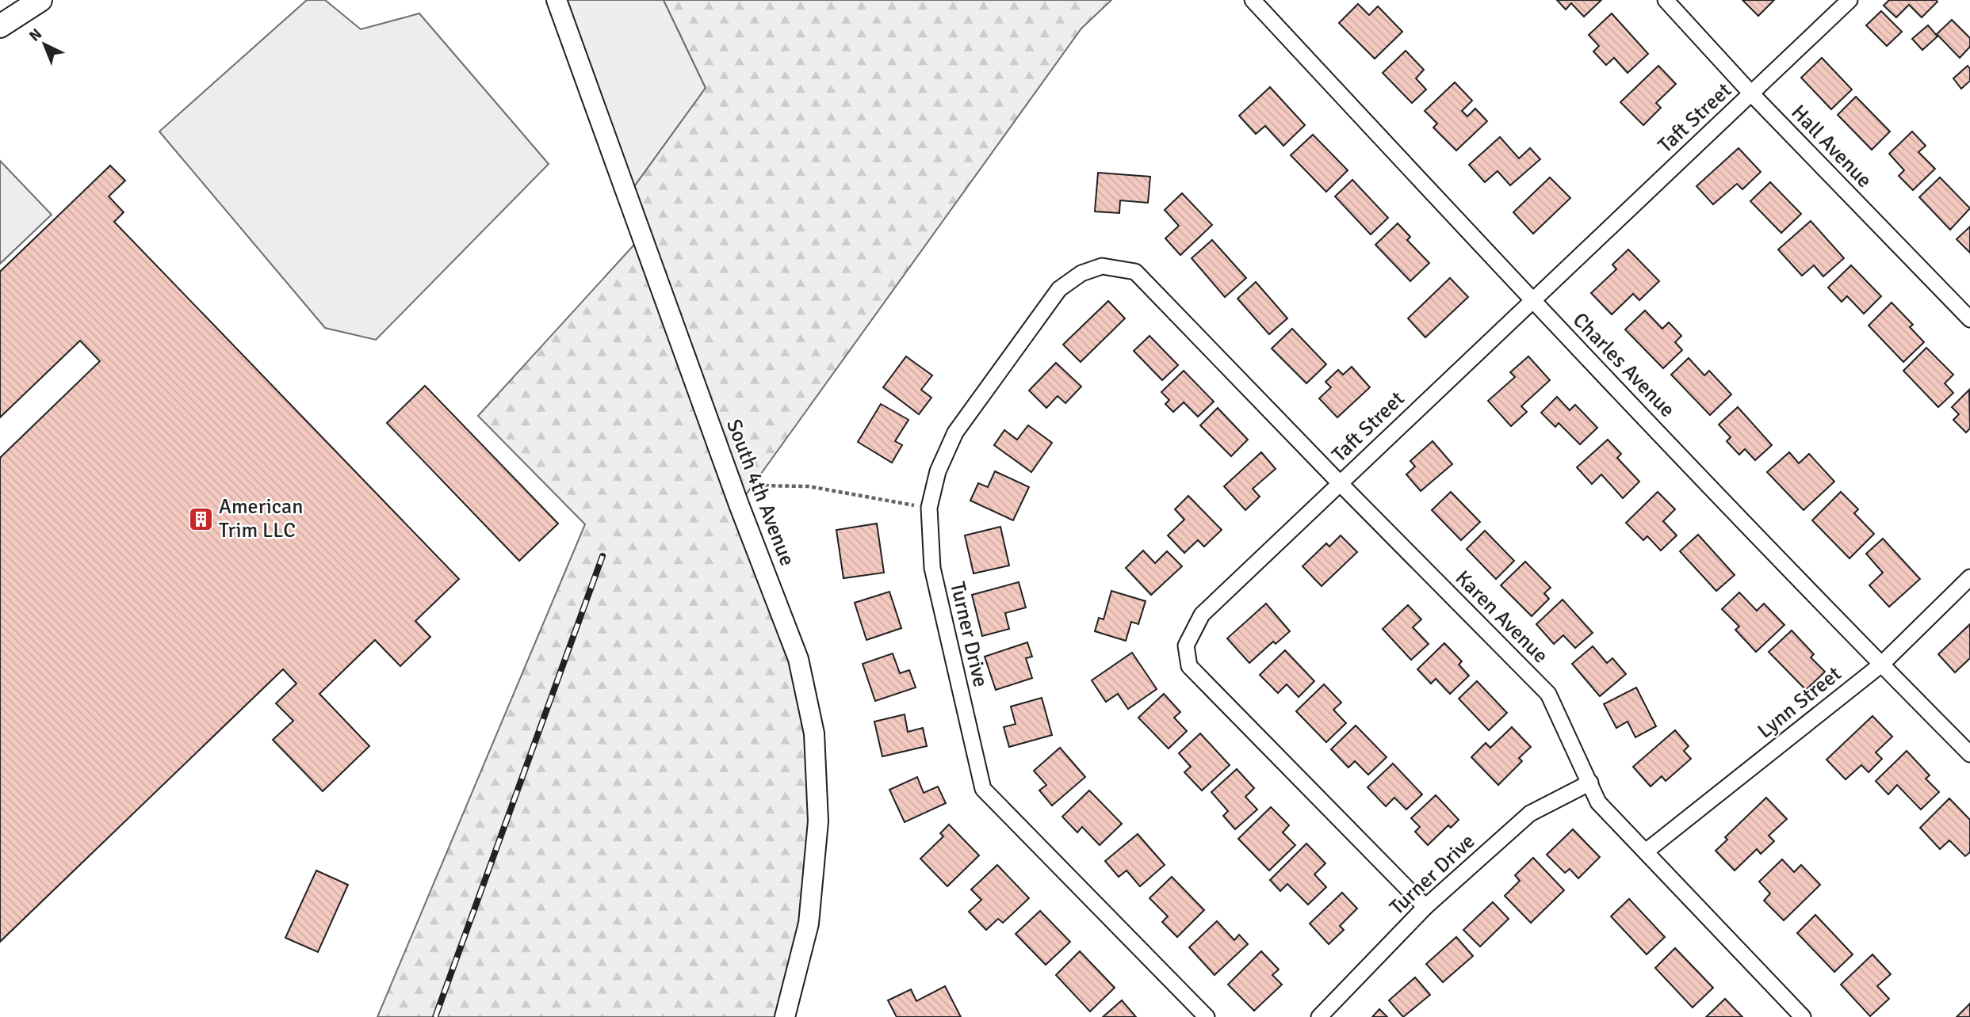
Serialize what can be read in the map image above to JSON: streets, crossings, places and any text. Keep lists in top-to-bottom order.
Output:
{
  "streets": {
    "street": [
      "Taft Street",
      "Hall Avenue",
      "Charles Avenue",
      "South 4th Avenue",
      "Karen Avenue",
      "Turner Drive",
      "Lynn Street"
    ]
  },
  "crossings": [
    ["Taft Street", "Hall Avenue"],
    ["Taft Street", "Charles Avenue"],
    ["Taft Street", "Karen Avenue"],
    ["Taft Street", "Turner Drive"],
    ["Charles Avenue", "Lynn Street"],
    ["Karen Avenue", "Turner Drive"],
    ["Karen Avenue", "Lynn Street"]
  ],
  "places": {
    "building": ["American Trim LLC"]
  },
  "north": "top left"
}
